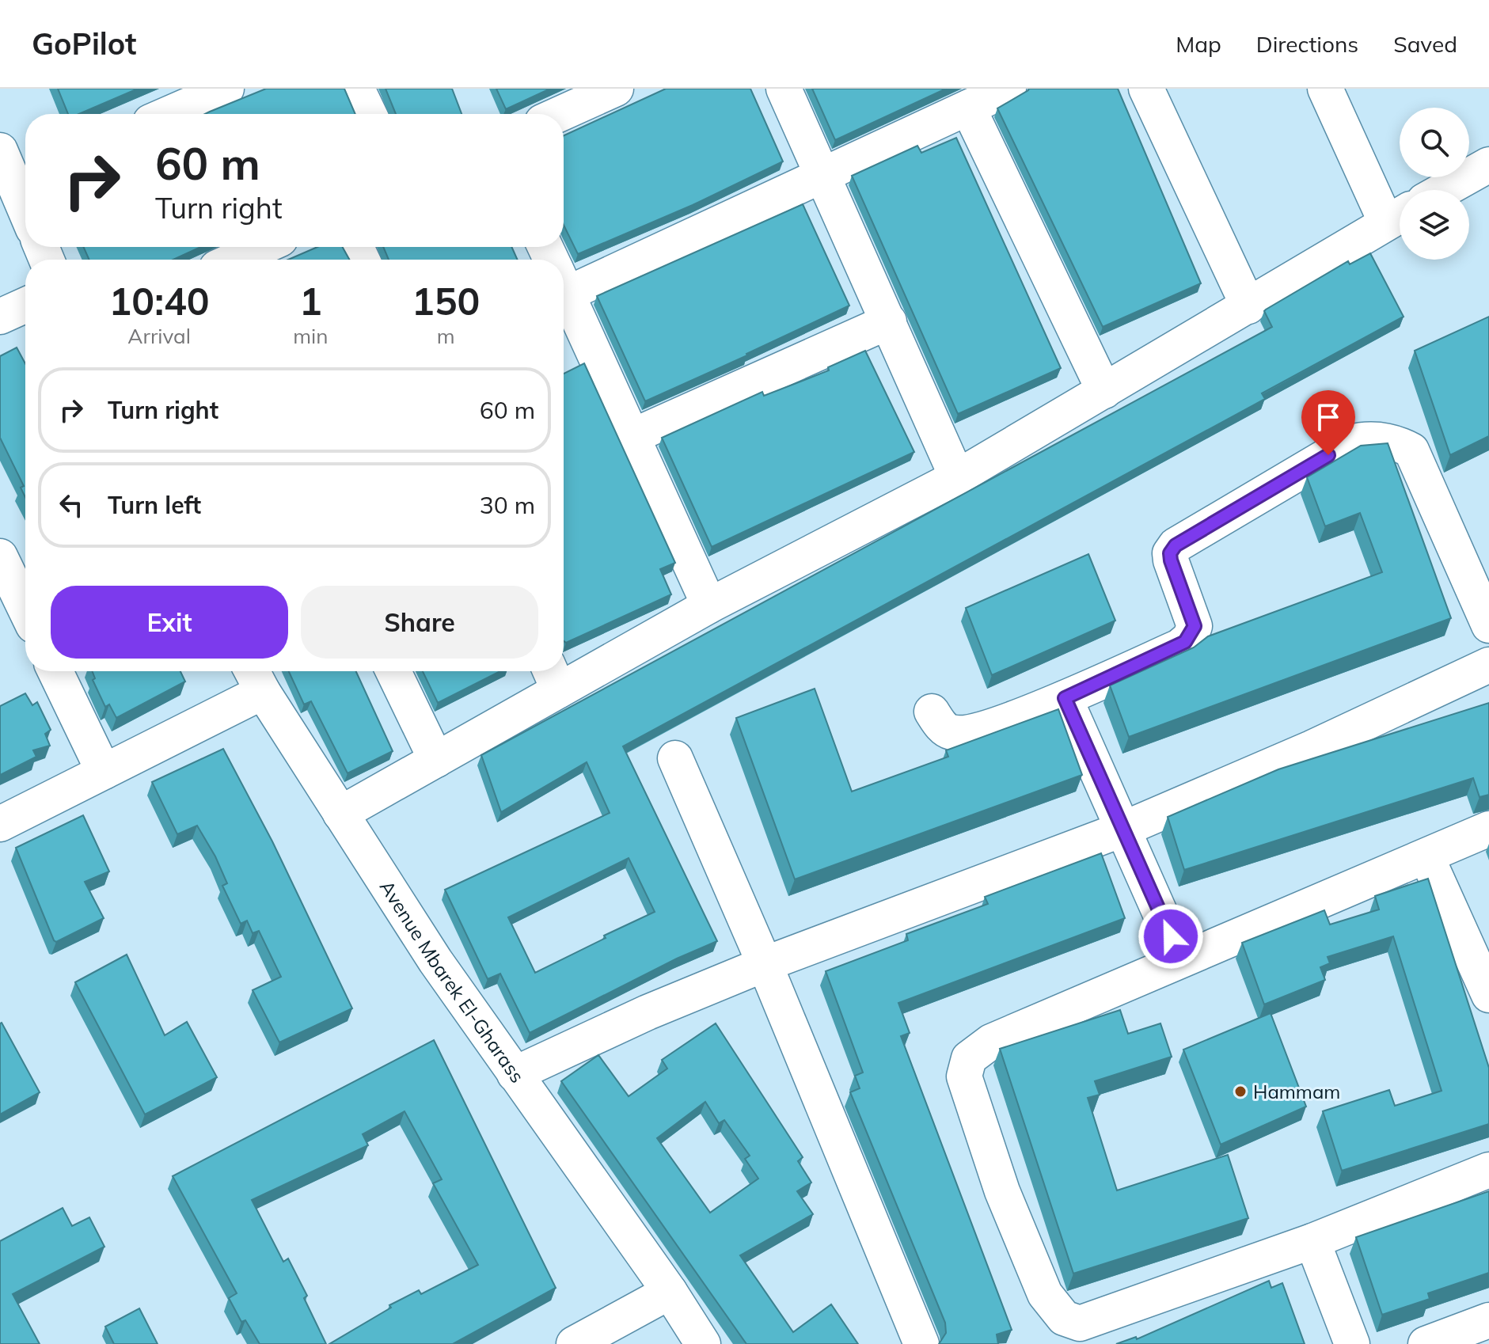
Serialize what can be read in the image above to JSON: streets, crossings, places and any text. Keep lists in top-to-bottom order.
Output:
{
  "streets": {
    "street": ["Avenue Mbarek El-Gharass"]
  },
  "places": ["Hammam"],
  "page": {
    "header": "GoPilot",
    "nav": ["Map", "Directions", "Saved"],
    "turn": ["60 m", "Turn right"],
    "eta": [
      "10:40",
      "Arrival",
      "1",
      "min",
      "150",
      "m"
    ],
    "list": [
      {
        "name": "Turn right",
        "value": "60 m"
      },
      {
        "name": "Turn left",
        "value": "30 m"
      }
    ],
    "buttons": ["Exit", "Share"]
  }
}
